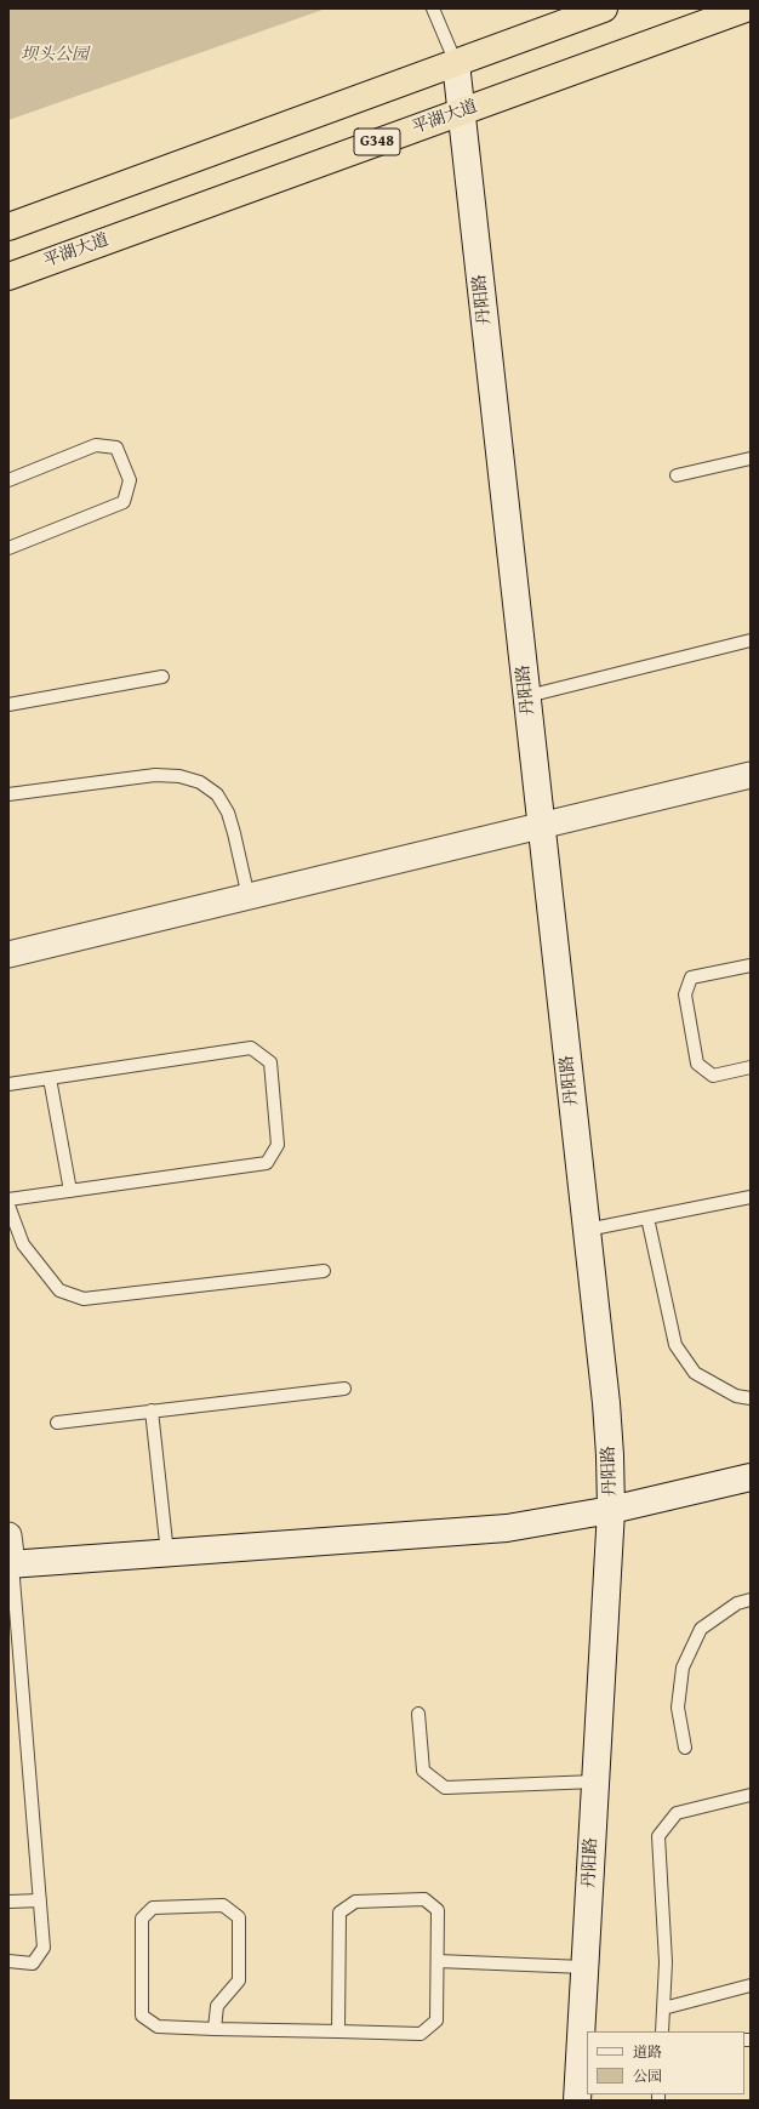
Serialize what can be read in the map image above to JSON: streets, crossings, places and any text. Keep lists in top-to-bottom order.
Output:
{
  "streets": {
    "highway": ["平湖大道", "G348"],
    "main road": ["丹阳路"]
  },
  "crossings": [
    ["平湖大道", "丹阳路"]
  ],
  "parks": ["坝头公园"],
  "legend": ["道路", "公园"]
}
